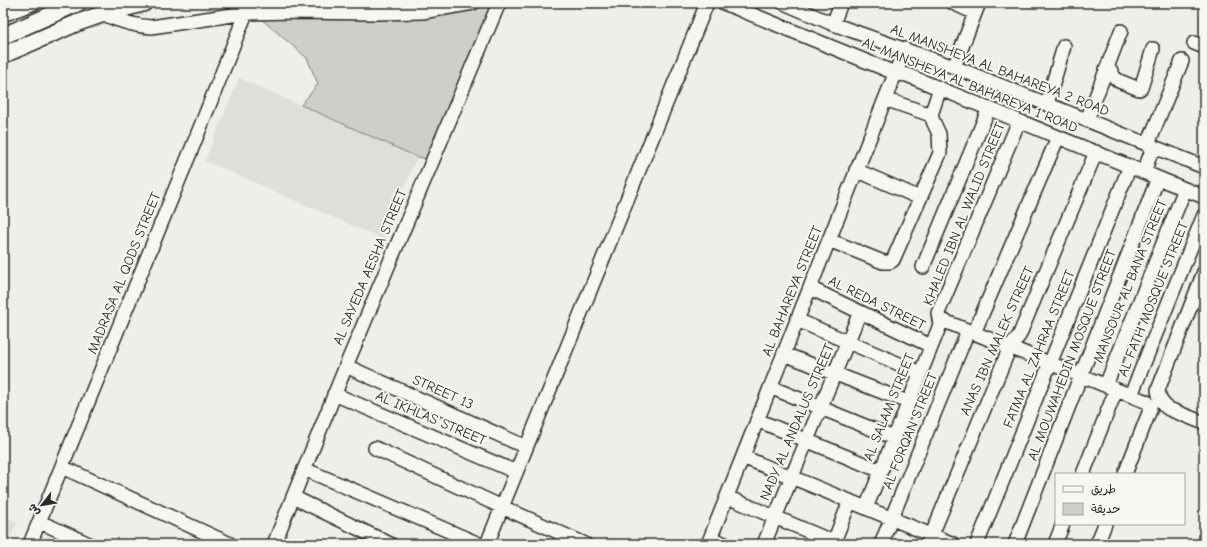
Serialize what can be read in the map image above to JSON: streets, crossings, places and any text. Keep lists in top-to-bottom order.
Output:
{
  "streets": {
    "street": [
      "AL MANSHEYA AL BAHAREYA 2 ROAD",
      "AL MANSHEYA AL BAHAREYA 1 ROAD",
      "KHALED IBN AL WALID STREET",
      "AL SAYEDA AESHA STREET",
      "MADRASA AL QODS STREET",
      "MANSOUR AL BANA STREET",
      "AL BAHAREYA STREET",
      "AL FATH MOSQUE STREET",
      "AL REDA STREET",
      "ANAS IBN MALEK STREET",
      "FATMA AL ZAHRAA STREET",
      "AL MOUWAHEDIN MOSQUE STREET",
      "STREET 13",
      "AL SALAM STREET",
      "AL IKHLAS STREET",
      "NADY AL ANDALUS STREET",
      "AL FORQAN STREET"
    ]
  },
  "crossings": [
    ["AL MANSHEYA AL BAHAREYA 2 ROAD", "AL BAHAREYA STREET"],
    ["AL MANSHEYA AL BAHAREYA 1 ROAD", "KHALED IBN AL WALID STREET"],
    ["AL MANSHEYA AL BAHAREYA 1 ROAD", "MANSOUR AL BANA STREET"],
    ["AL MANSHEYA AL BAHAREYA 1 ROAD", "AL BAHAREYA STREET"],
    ["AL MANSHEYA AL BAHAREYA 1 ROAD", "ANAS IBN MALEK STREET"],
    ["AL MANSHEYA AL BAHAREYA 1 ROAD", "FATMA AL ZAHRAA STREET"],
    ["AL MANSHEYA AL BAHAREYA 1 ROAD", "AL MOUWAHEDIN MOSQUE STREET"],
    ["AL MANSHEYA AL BAHAREYA 1 ROAD", "AL FORQAN STREET"],
    ["KHALED IBN AL WALID STREET", "AL SALAM STREET"],
    ["AL SAYEDA AESHA STREET", "STREET 13"],
    ["AL SAYEDA AESHA STREET", "AL IKHLAS STREET"],
    ["AL BAHAREYA STREET", "AL REDA STREET"],
    ["AL REDA STREET", "AL SALAM STREET"],
    ["AL REDA STREET", "NADY AL ANDALUS STREET"]
  ],
  "legend": ["طريق", "حديقة"],
  "north": "bottom left"
}
